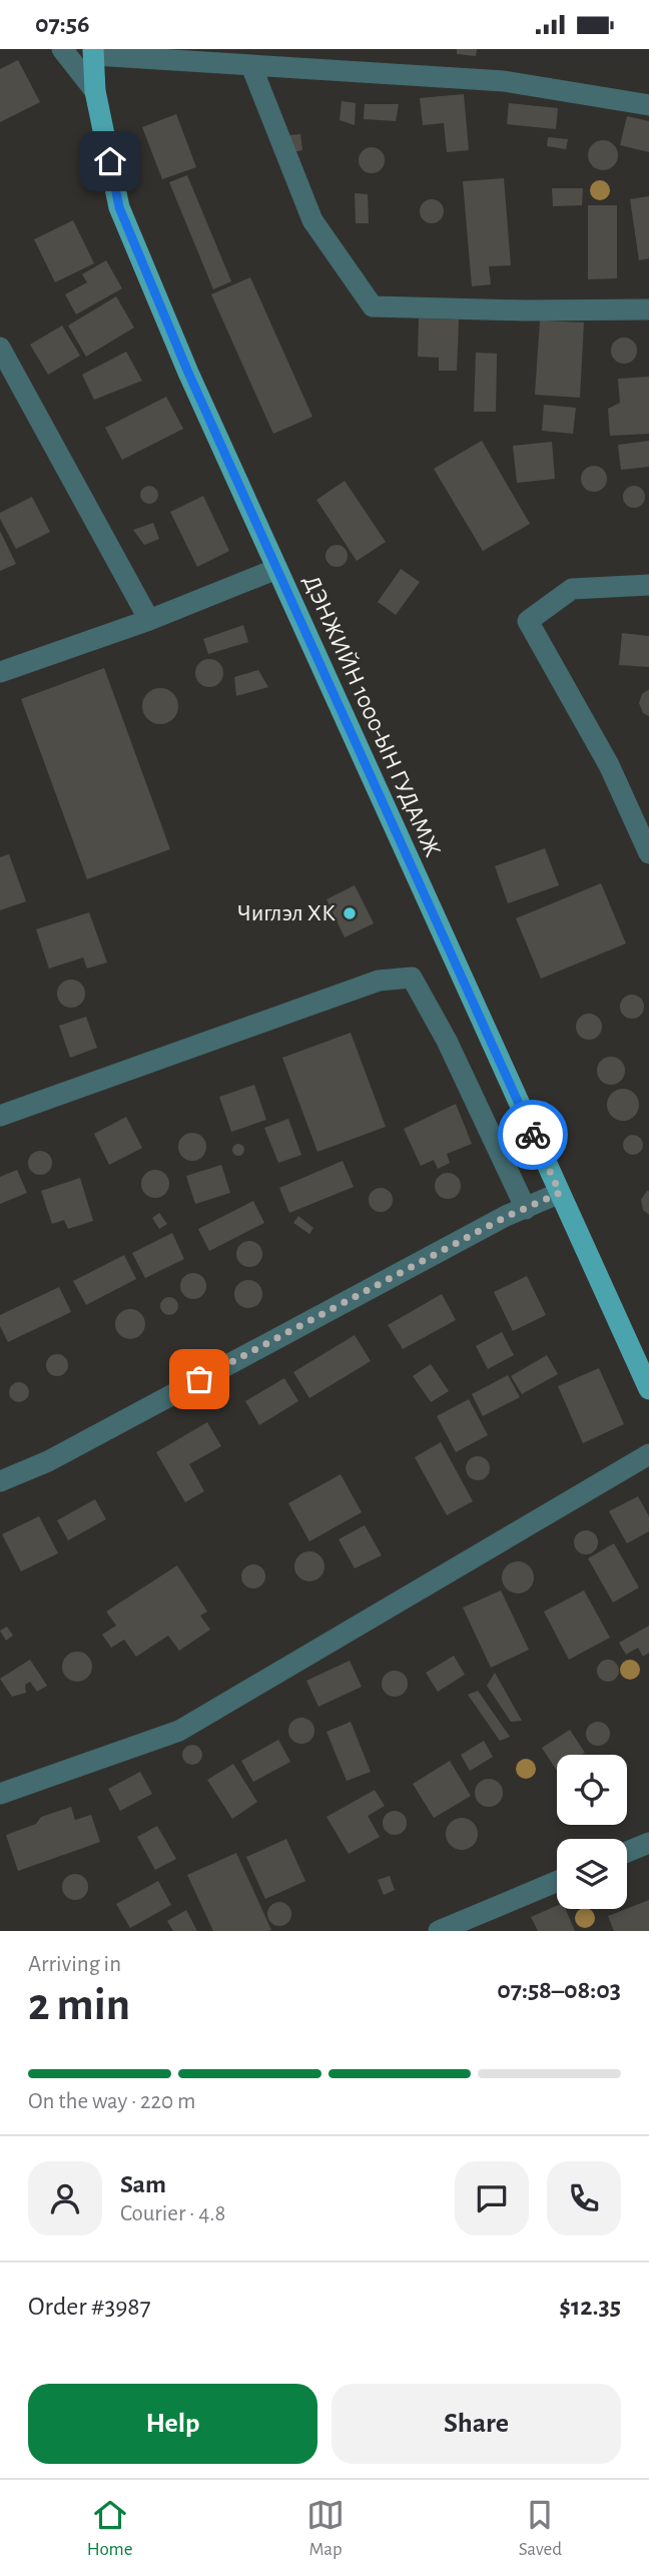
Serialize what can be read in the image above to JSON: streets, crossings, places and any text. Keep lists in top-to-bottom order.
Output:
{
  "streets": {
    "main road": ["ДЭНЖИЙН 1000-ЫН ГУДАМЖ"]
  },
  "places": ["Чиглэл ХК"],
  "page": {
    "status": "07:56",
    "heading": ["2 min", "Arriving in", "07:58–08:03"],
    "panel": [
      "Sam",
      "Courier · 4.8",
      "Order #3987",
      "$12.35"
    ],
    "bar": "On the way · 220 m",
    "buttons": ["Help", "Share"],
    "tabs": ["Home", "Map", "Saved"]
  }
}
